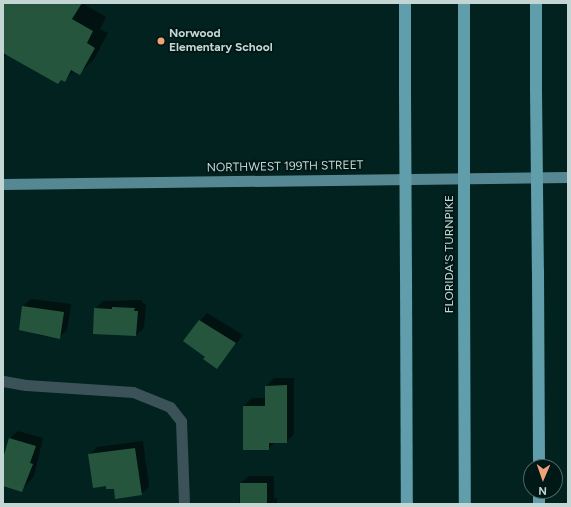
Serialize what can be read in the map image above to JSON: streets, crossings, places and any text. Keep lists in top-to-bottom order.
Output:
{
  "streets": {
    "highway": ["FLORIDA'S TURNPIKE"],
    "main road": ["NORTHWEST 199TH STREET"]
  },
  "places": ["Norwood Elementary School"],
  "north": "bottom"
}
